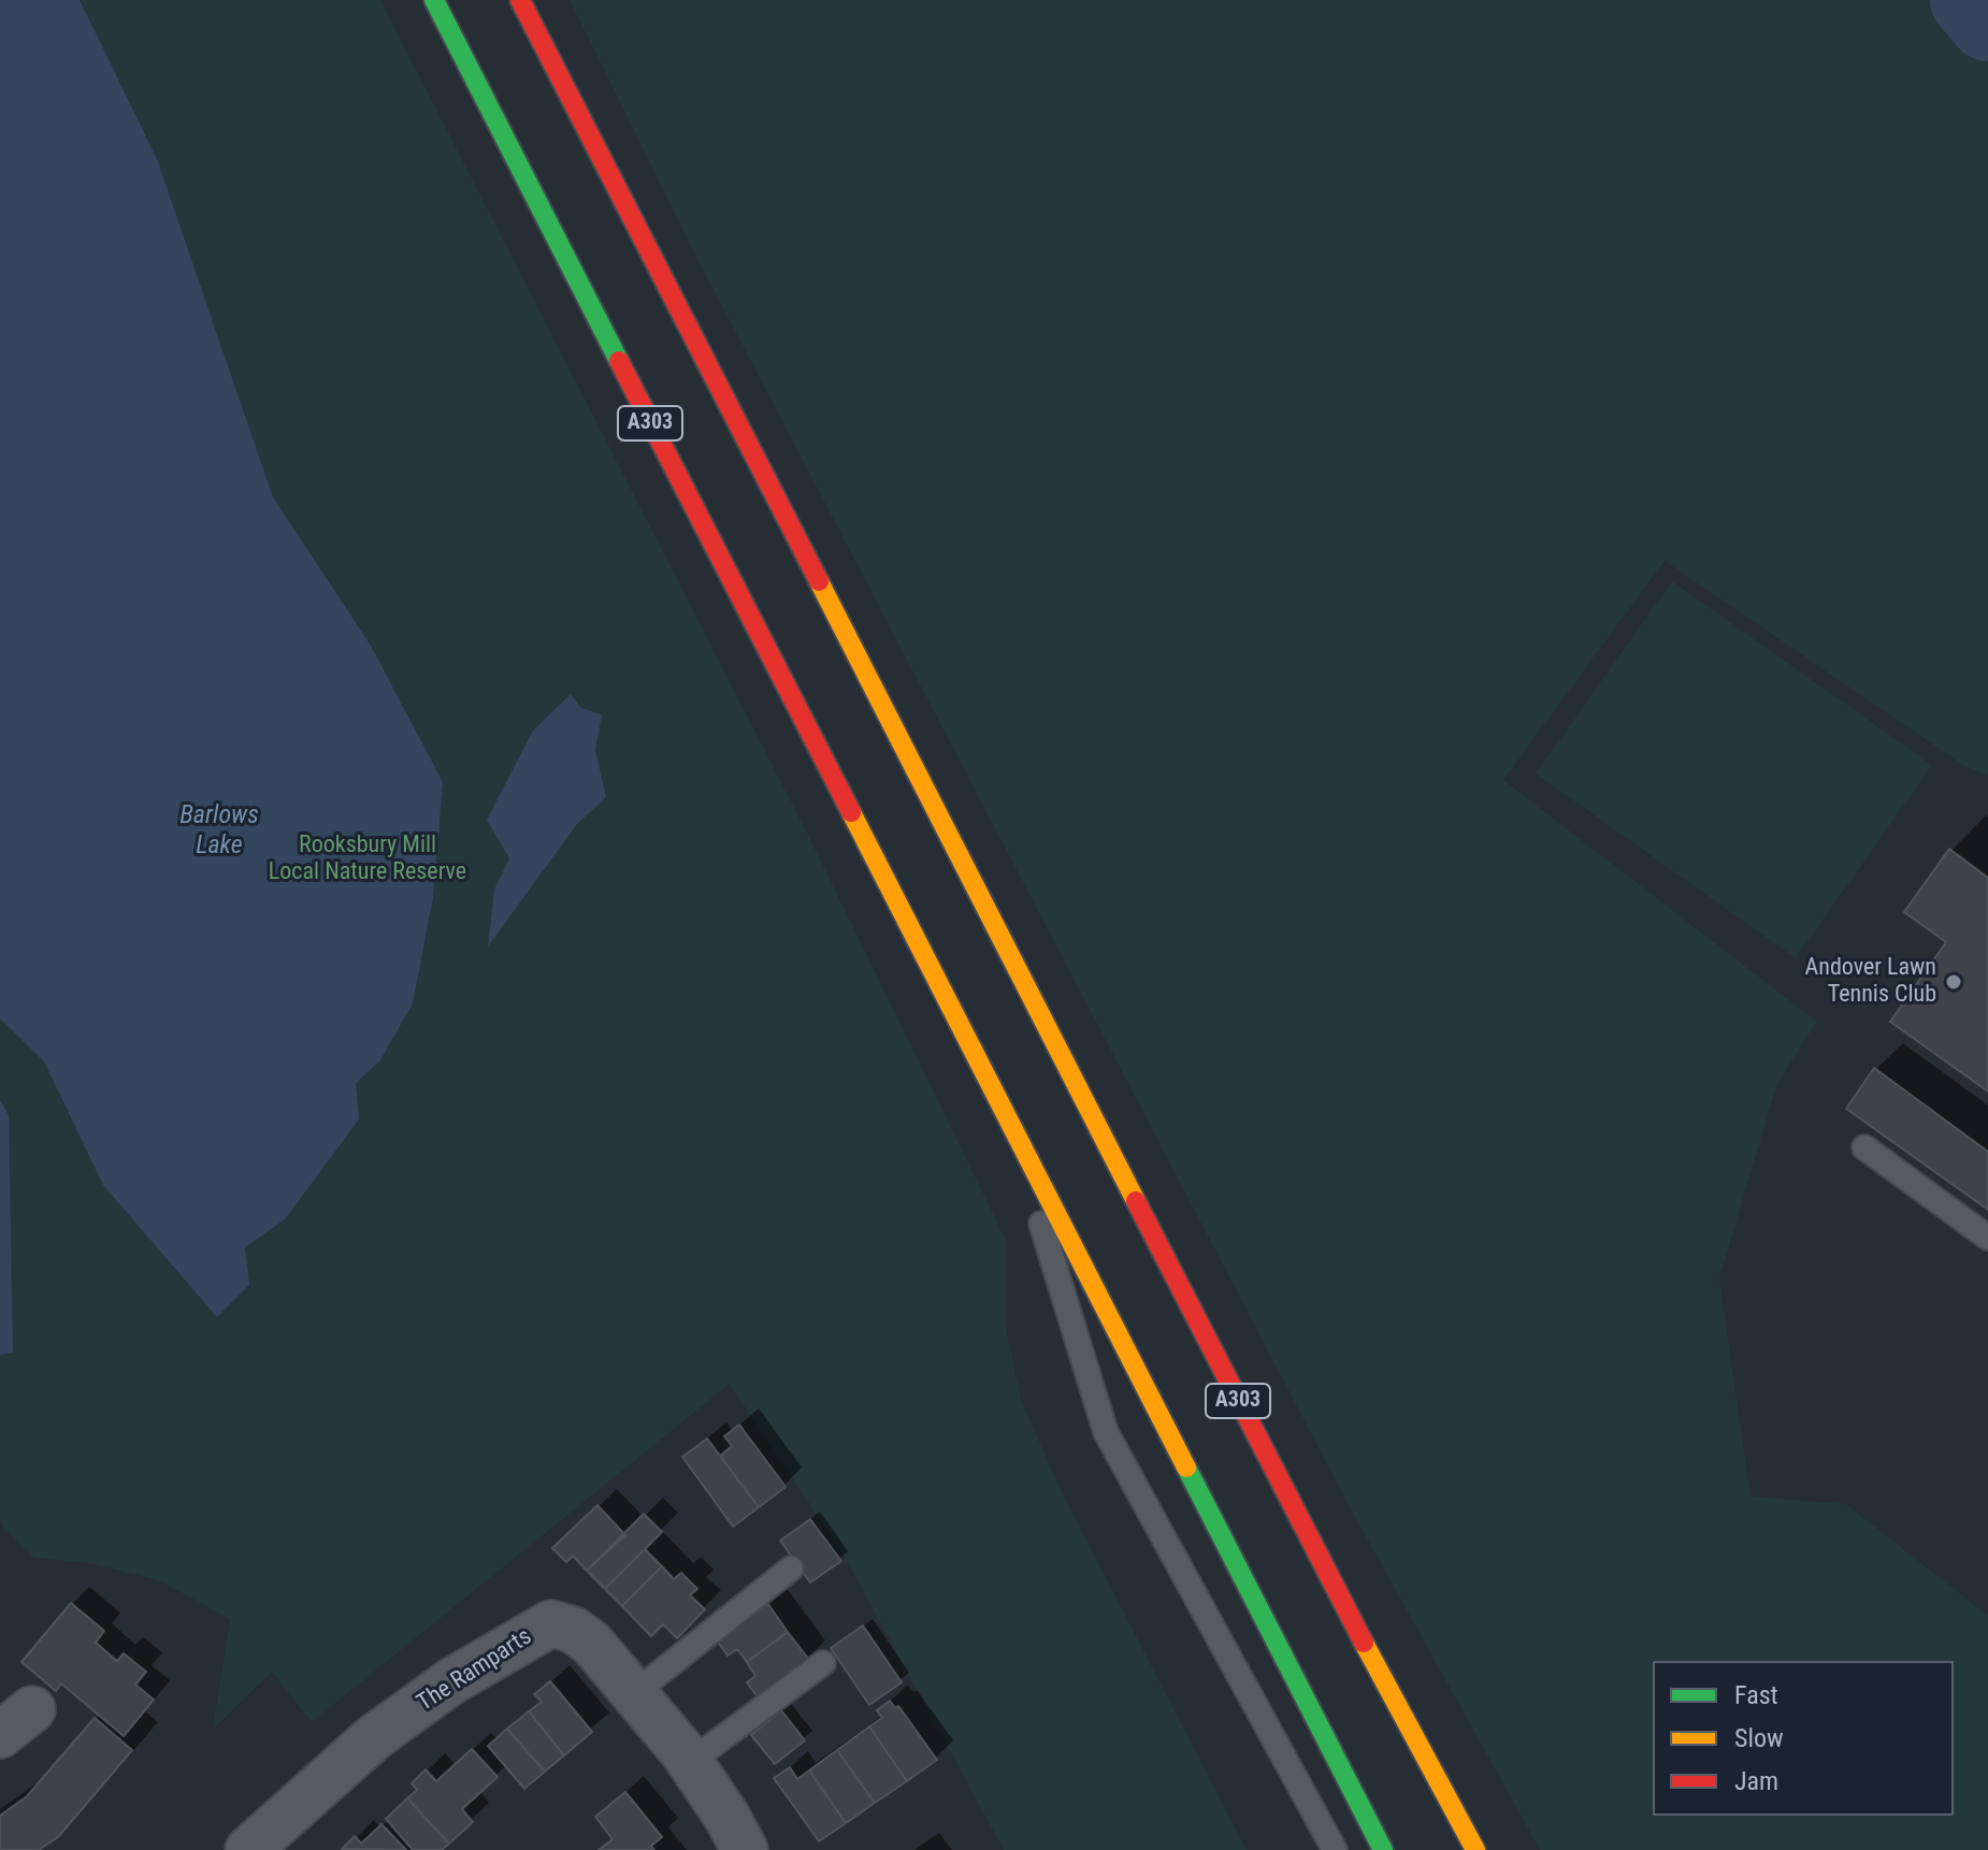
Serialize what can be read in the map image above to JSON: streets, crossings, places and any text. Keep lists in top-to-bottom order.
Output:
{
  "streets": {
    "highway": ["A303"],
    "street": ["The Ramparts"]
  },
  "water": ["Barlows Lake"],
  "parks": ["Rooksbury Mill Local Nature Reserve"],
  "places": ["Andover Lawn Tennis Club"],
  "legend": ["Fast", "Slow", "Jam"]
}
